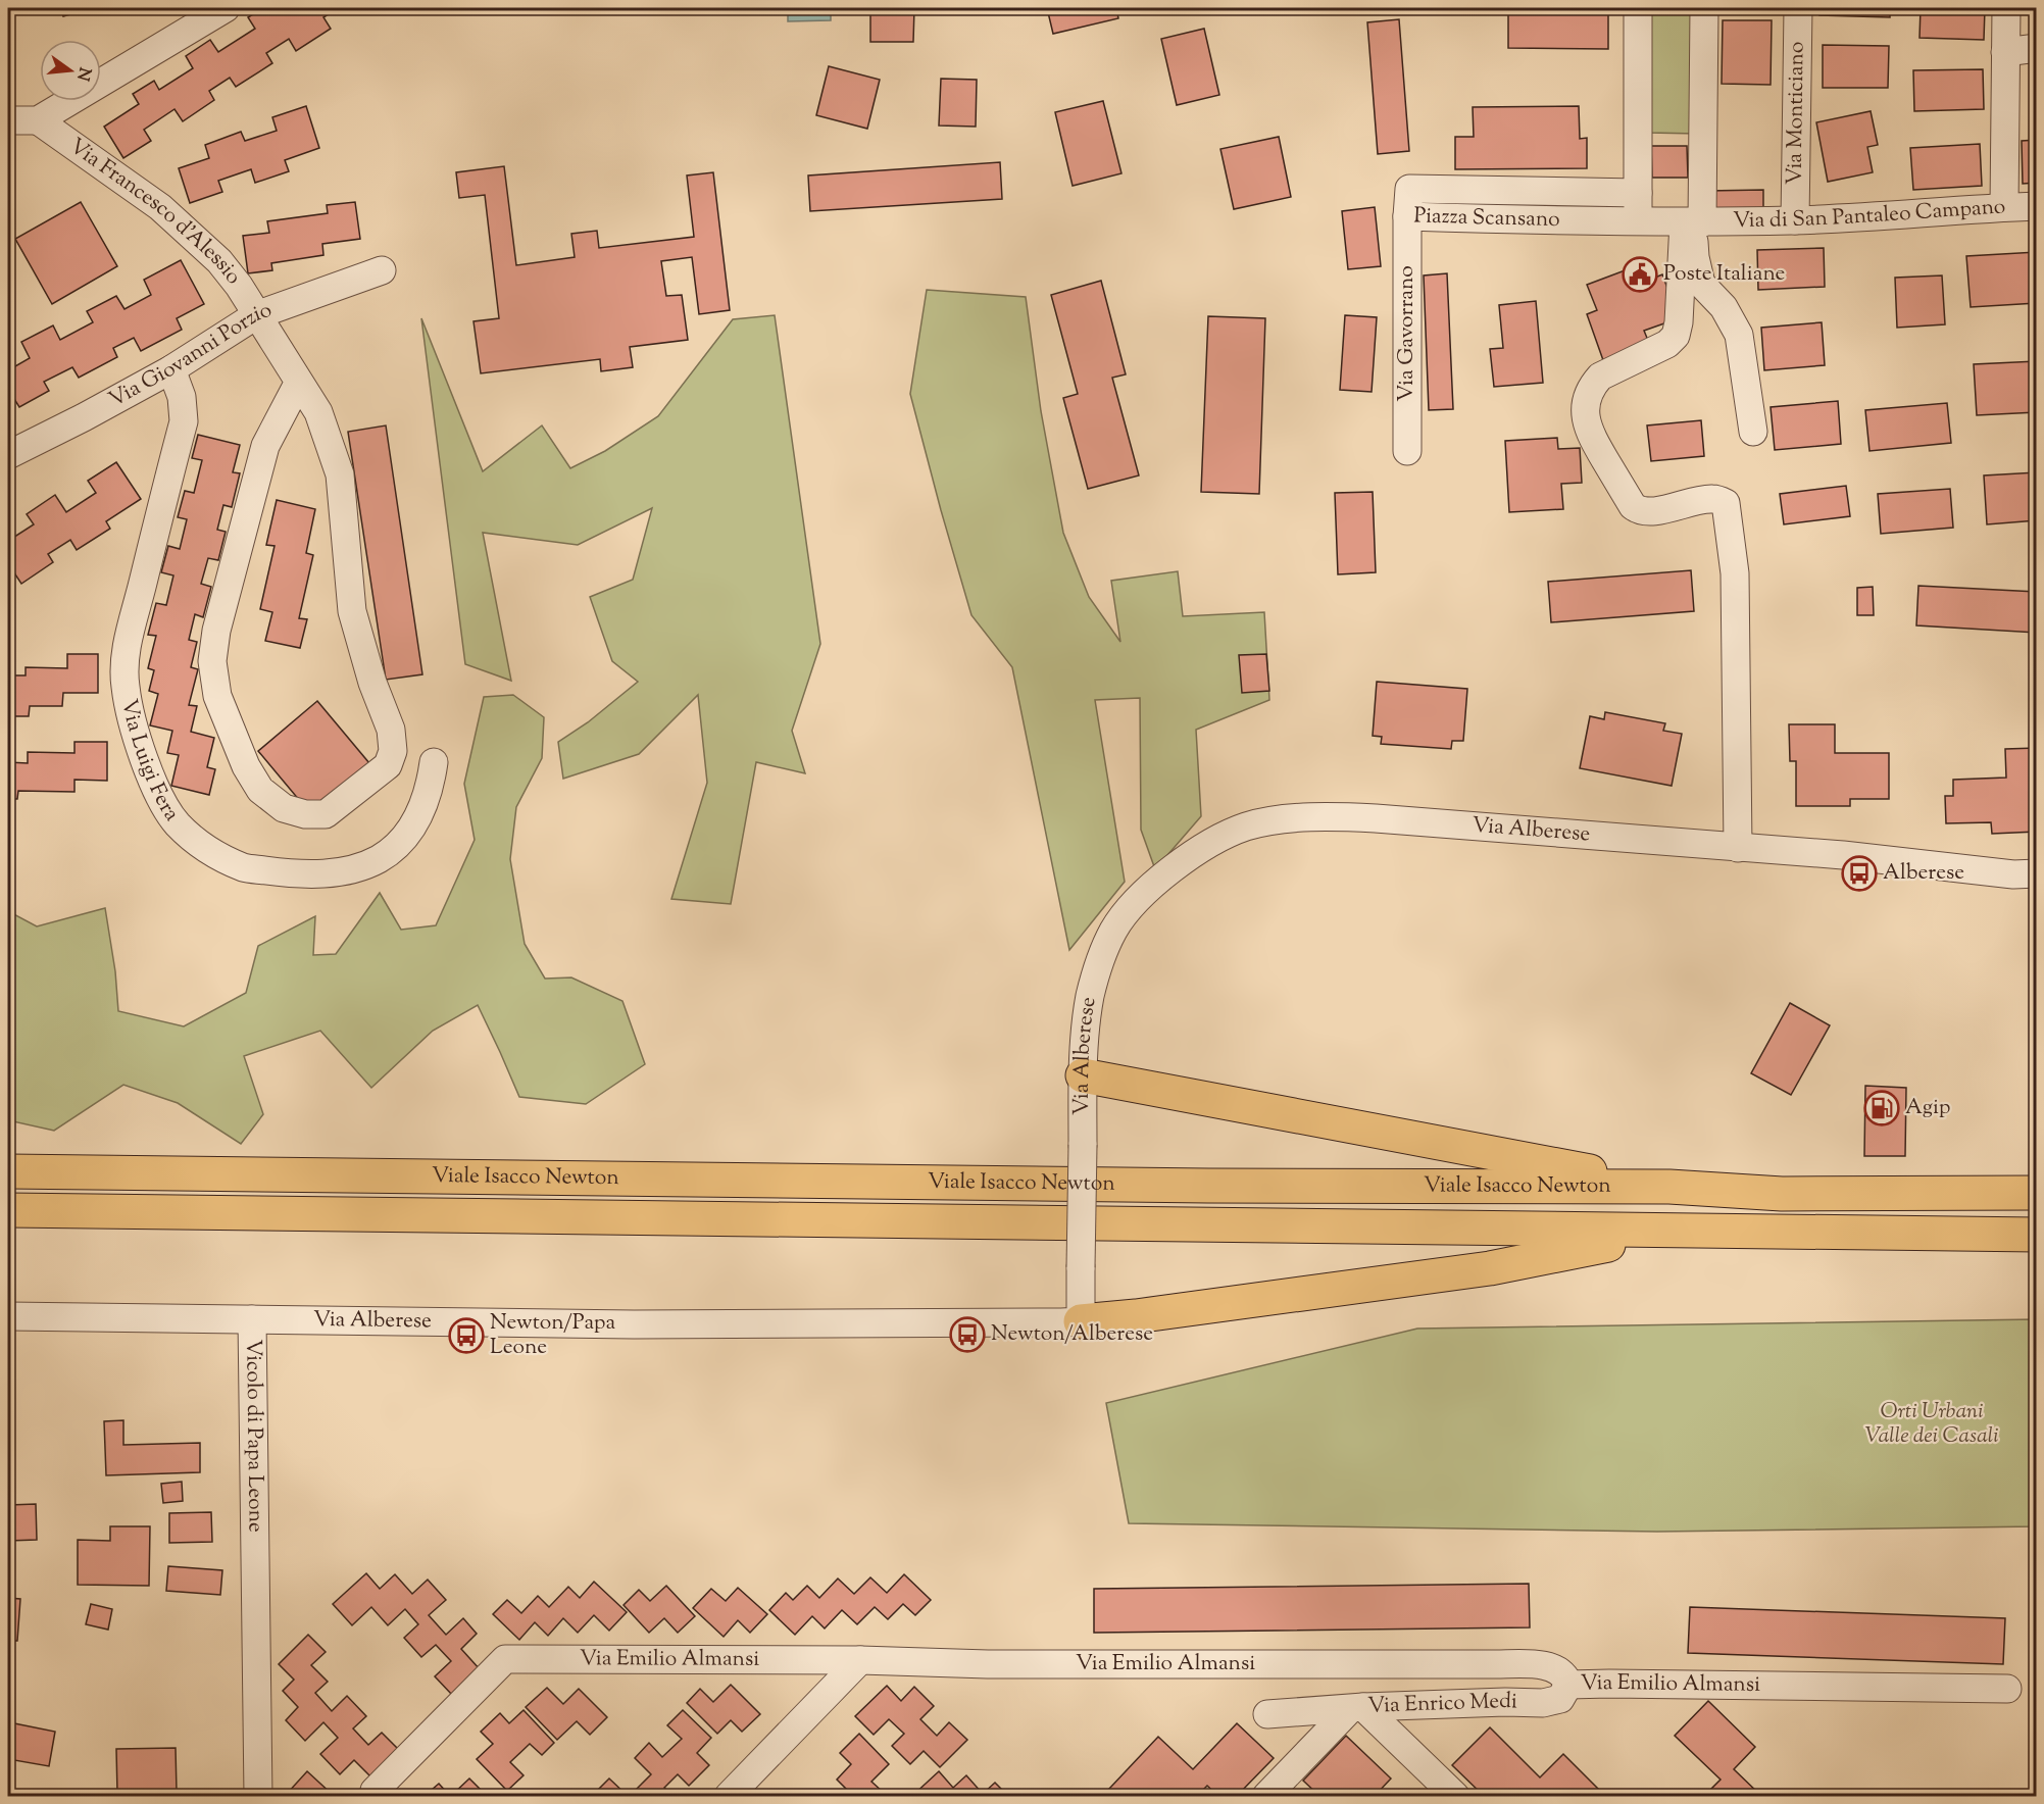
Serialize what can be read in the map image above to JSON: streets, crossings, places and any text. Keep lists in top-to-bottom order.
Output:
{
  "streets": {
    "highway": ["Viale Isacco Newton"],
    "street": [
      "Via Monticiano",
      "Via Francesco d'Alessio",
      "Via di San Pantaleo Campano",
      "Piazza Scansano",
      "Via Gavorrano",
      "Via Giovanni Porzio",
      "Via Luigi Fera",
      "Via Alberese",
      "Vicolo di Papa Leone",
      "Via Emilio Almansi",
      "Via Enrico Medi"
    ]
  },
  "crossings": [
    ["Via Monticiano", "Via di San Pantaleo Campano"],
    ["Via Francesco d'Alessio", "Via Giovanni Porzio"],
    ["Via di San Pantaleo Campano", "Piazza Scansano"],
    ["Piazza Scansano", "Via Gavorrano"],
    ["Via Giovanni Porzio", "Via Luigi Fera"],
    ["Via Alberese", "Vicolo di Papa Leone"],
    ["Via Emilio Almansi", "Via Enrico Medi"]
  ],
  "parks": ["Orti Urbani Valle dei Casali"],
  "places": {
    "public building": ["Poste Italiane"],
    "bus stop": ["Alberese", "Newton/Alberese", "Newton/Papa Leone"],
    "fuel station": ["Agip"]
  },
  "north": "right"
}
